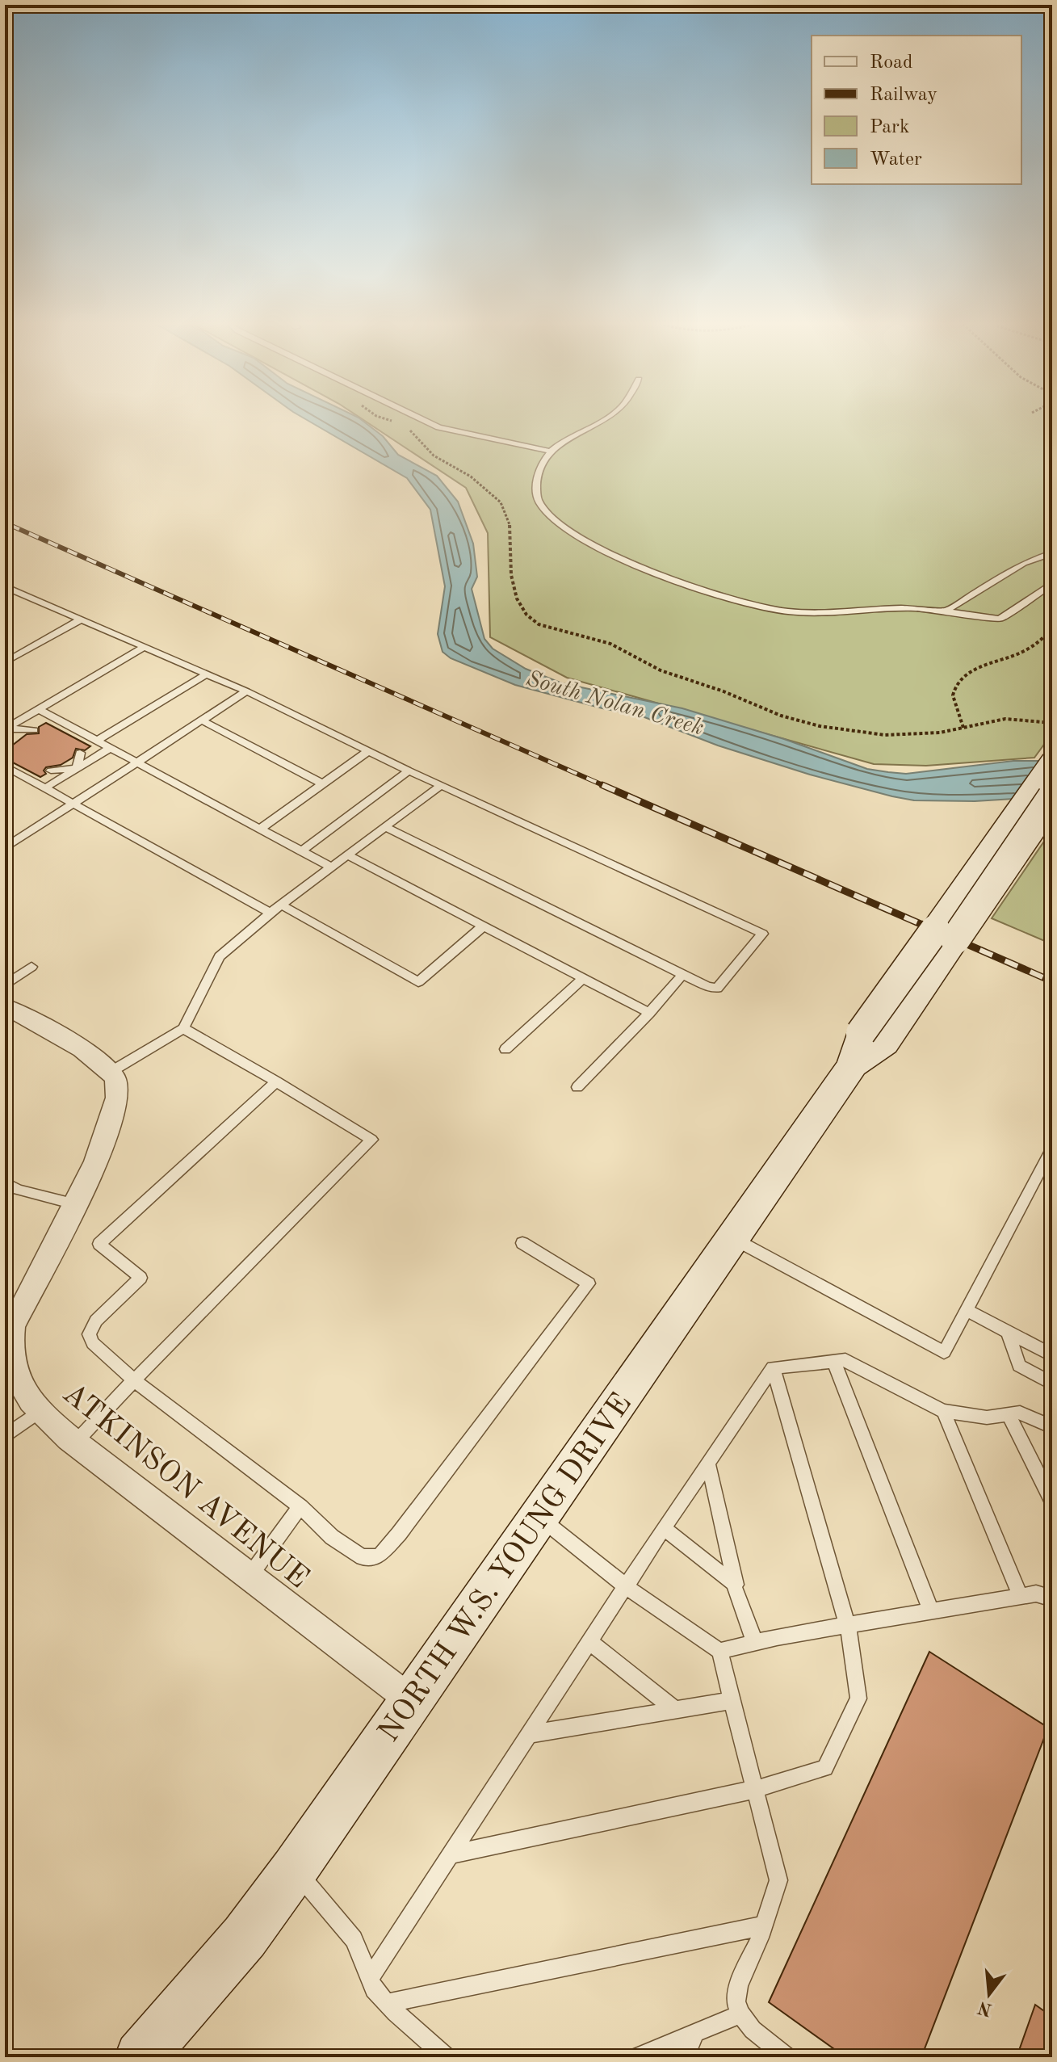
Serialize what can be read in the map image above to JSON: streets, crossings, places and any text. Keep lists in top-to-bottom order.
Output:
{
  "streets": {
    "main road": ["NORTH W.S. YOUNG DRIVE"],
    "street": ["ATKINSON AVENUE"]
  },
  "crossings": [
    ["ATKINSON AVENUE", "NORTH W.S. YOUNG DRIVE"]
  ],
  "water": ["South Nolan Creek"],
  "legend": [
    "Road",
    "Railway",
    "Park",
    "Water"
  ],
  "north": "bottom"
}
